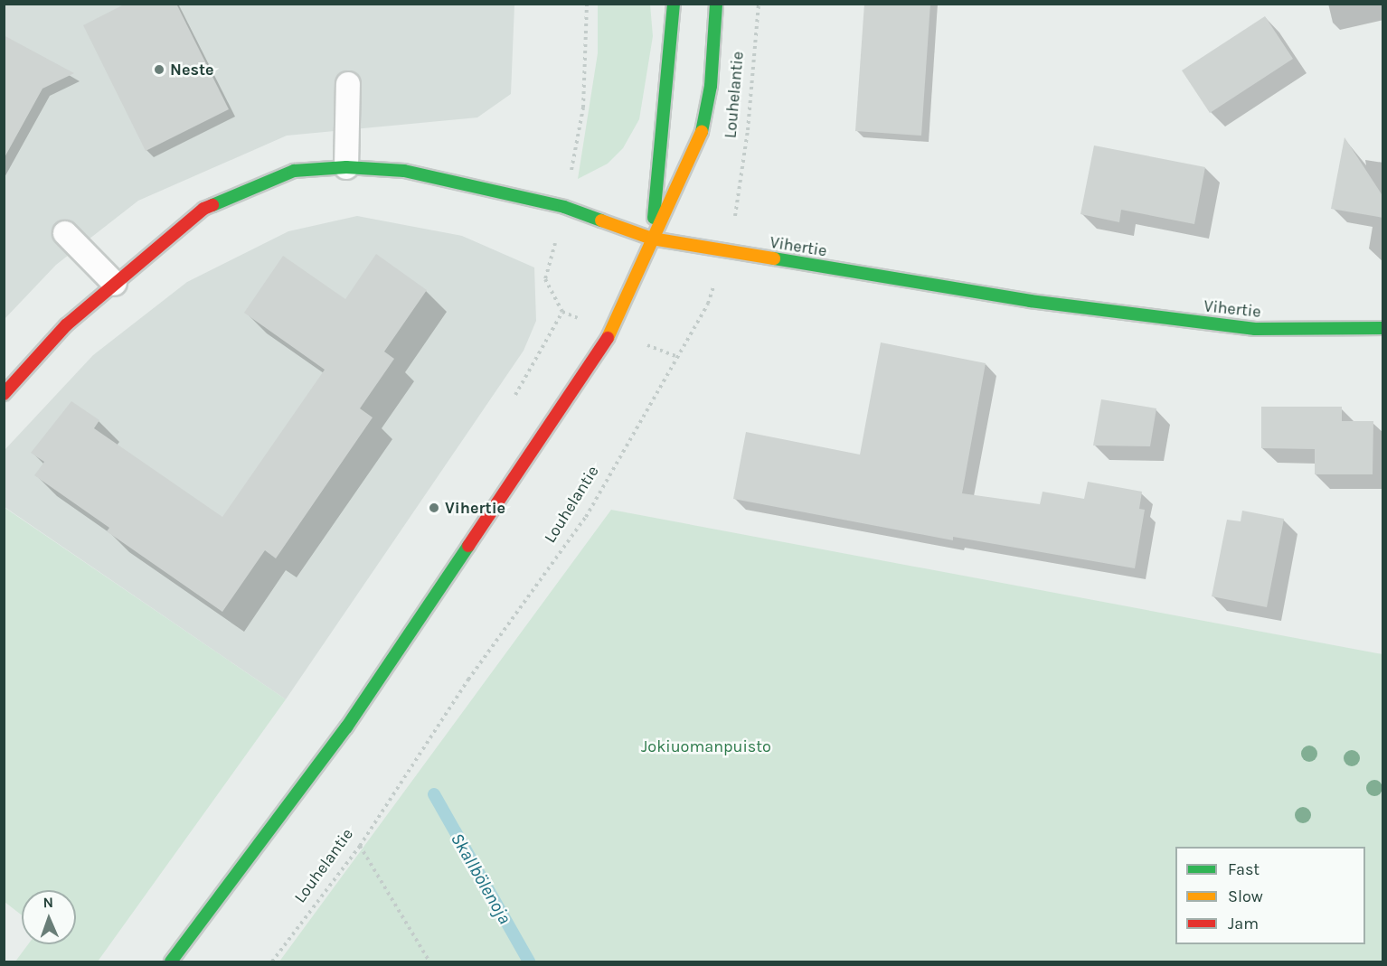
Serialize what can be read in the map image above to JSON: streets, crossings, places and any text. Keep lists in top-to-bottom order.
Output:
{
  "streets": {
    "street": ["Louhelantie", "Vihertie"]
  },
  "crossings": [
    ["Louhelantie", "Vihertie"]
  ],
  "water": ["Skallbölenoja"],
  "parks": ["Jokiuomanpuisto"],
  "places": ["Neste", "Vihertie"],
  "legend": ["Fast", "Slow", "Jam"],
  "north": "top"
}
